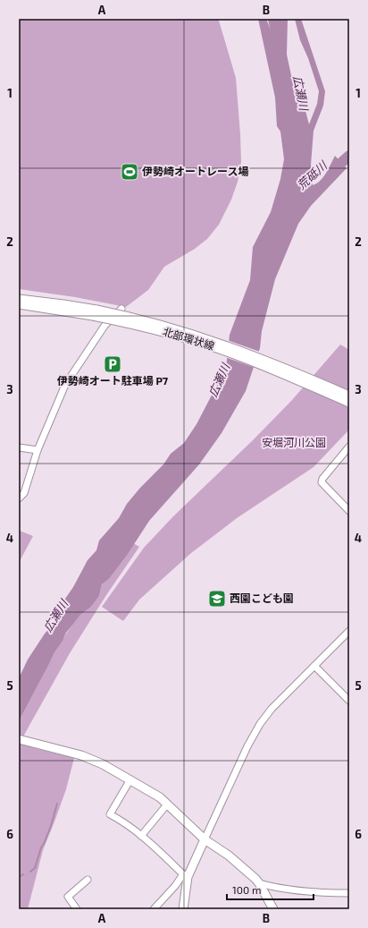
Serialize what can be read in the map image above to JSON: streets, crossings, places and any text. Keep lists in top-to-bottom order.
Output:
{
  "streets": {
    "street": ["北部環状線"]
  },
  "water": ["広瀬川", "荒砥川"],
  "parks": ["安堀河川公園"],
  "places": {
    "sports": ["伊勢崎オートレース場"],
    "parking": ["伊勢崎オート駐車場 P7"],
    "school or university": ["西園こども園"]
  },
  "scale_bar": "100 m",
  "grid": {
    "columns": ["A", "B"],
    "rows": [
      "1",
      "2",
      "3",
      "4",
      "5",
      "6"
    ]
  }
}
